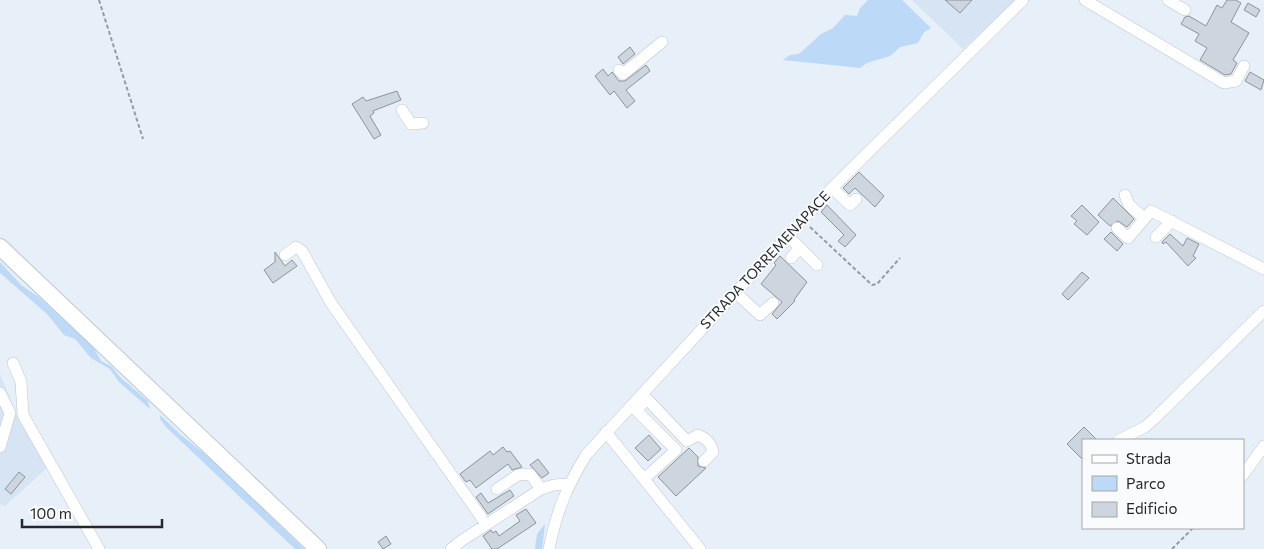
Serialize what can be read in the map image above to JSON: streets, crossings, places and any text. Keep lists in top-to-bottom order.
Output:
{
  "streets": {
    "street": ["STRADA TORREMENAPACE"]
  },
  "legend": ["Strada", "Parco", "Edificio"],
  "scale_bar": "100 m"
}
